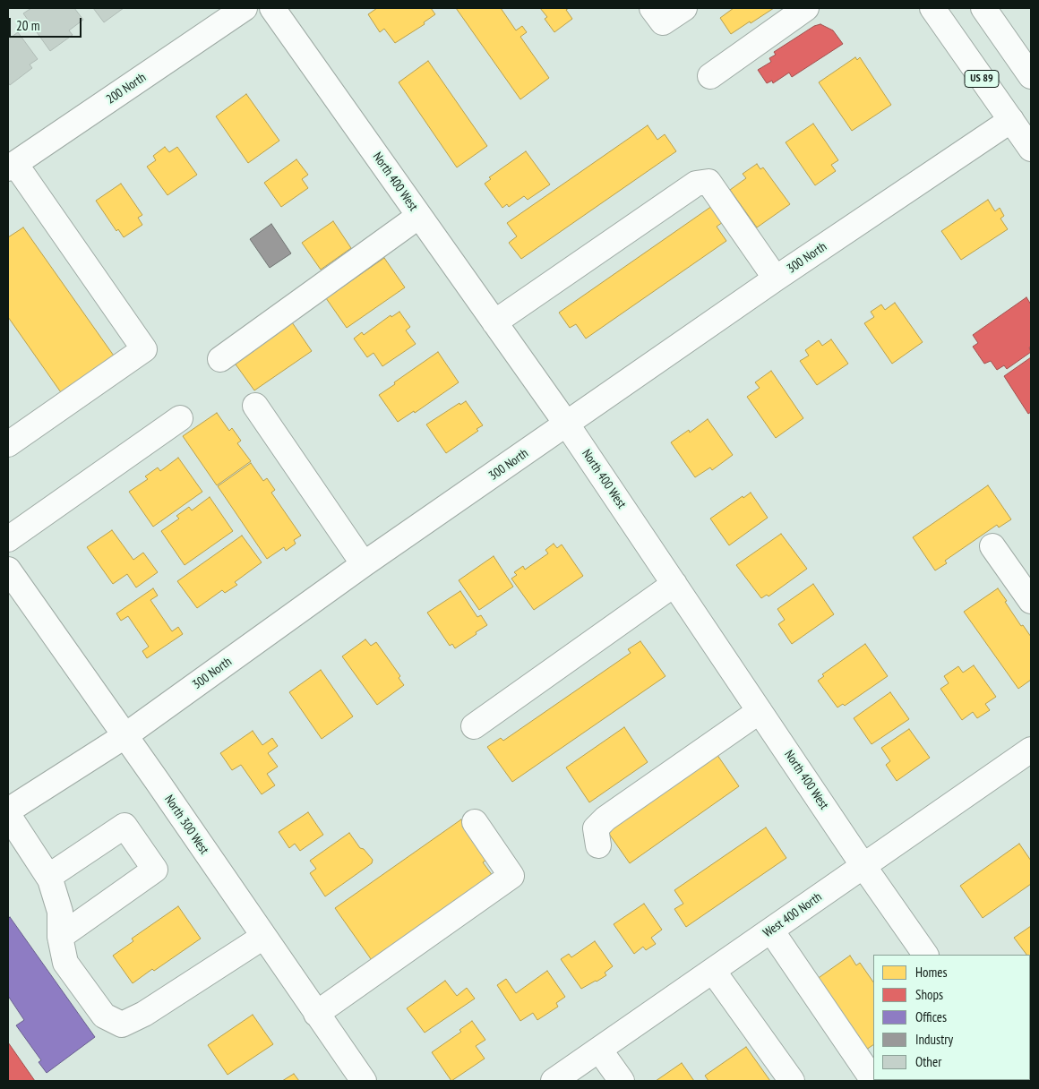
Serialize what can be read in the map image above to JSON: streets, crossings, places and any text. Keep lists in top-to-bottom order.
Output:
{
  "streets": {
    "street": [
      "US 89",
      "200 North",
      "North 400 West",
      "300 North",
      "North 300 West",
      "West 400 North"
    ]
  },
  "crossings": [
    ["US 89", "300 North"],
    ["North 400 West", "300 North"],
    ["North 400 West", "West 400 North"],
    ["300 North", "North 300 West"]
  ],
  "legend": [
    "Homes",
    "Shops",
    "Offices",
    "Industry",
    "Other"
  ],
  "scale_bar": "20 m"
}
